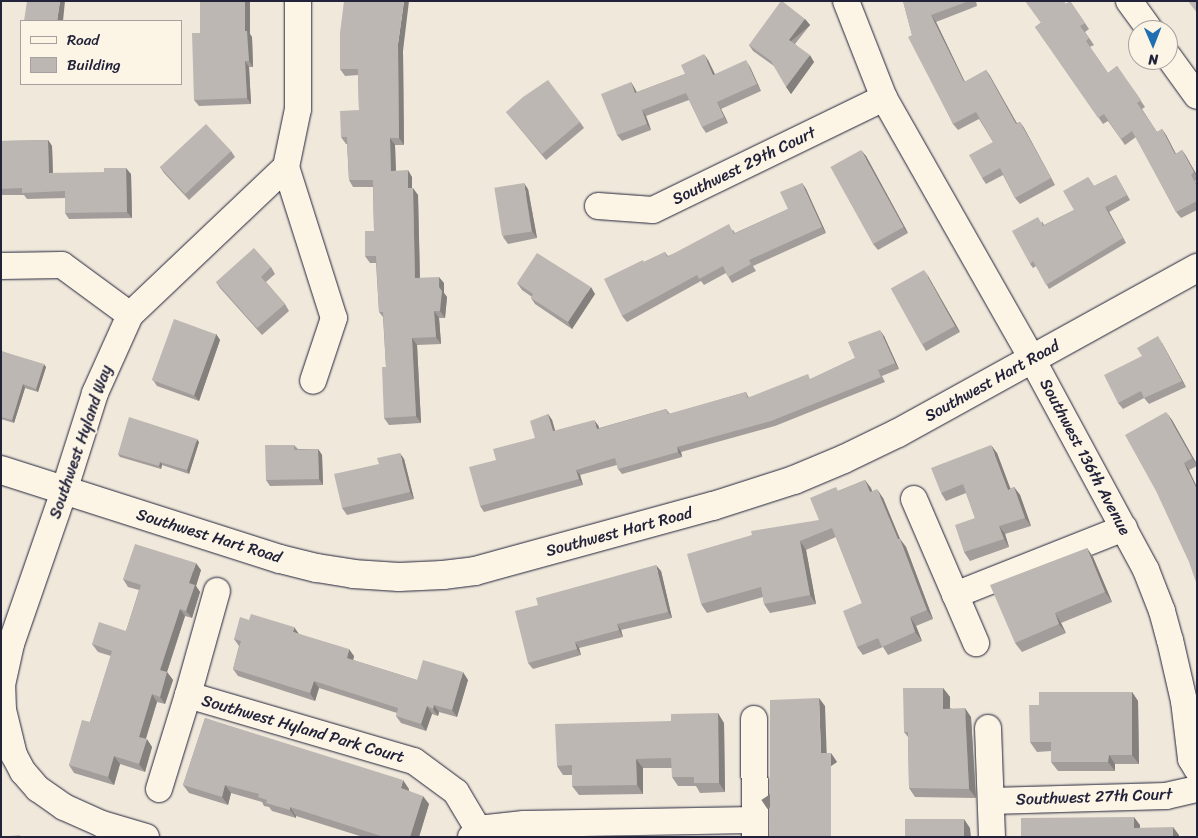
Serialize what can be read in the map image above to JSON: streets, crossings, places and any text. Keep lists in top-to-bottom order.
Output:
{
  "streets": {
    "street": [
      "Southwest 29th Court",
      "Southwest Hart Road",
      "Southwest Hyland Way",
      "Southwest 136th Avenue",
      "Southwest Hyland Park Court",
      "Southwest 27th Court"
    ]
  },
  "crossings": [
    ["Southwest 29th Court", "Southwest 136th Avenue"],
    ["Southwest Hart Road", "Southwest Hyland Way"],
    ["Southwest Hart Road", "Southwest 136th Avenue"]
  ],
  "legend": ["Road", "Building"],
  "north": "bottom"
}
